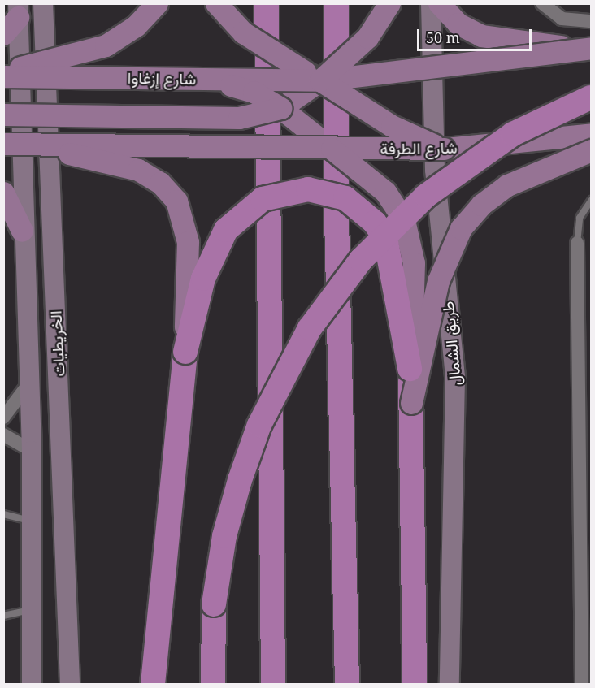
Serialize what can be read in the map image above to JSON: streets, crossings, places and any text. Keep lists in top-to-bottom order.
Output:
{
  "streets": {
    "main road": [
      "شارع إزغاوا",
      "شارع الطرفة",
      "الخريطيات",
      "طريق الشمال"
    ]
  },
  "scale_bar": "50 m"
}
